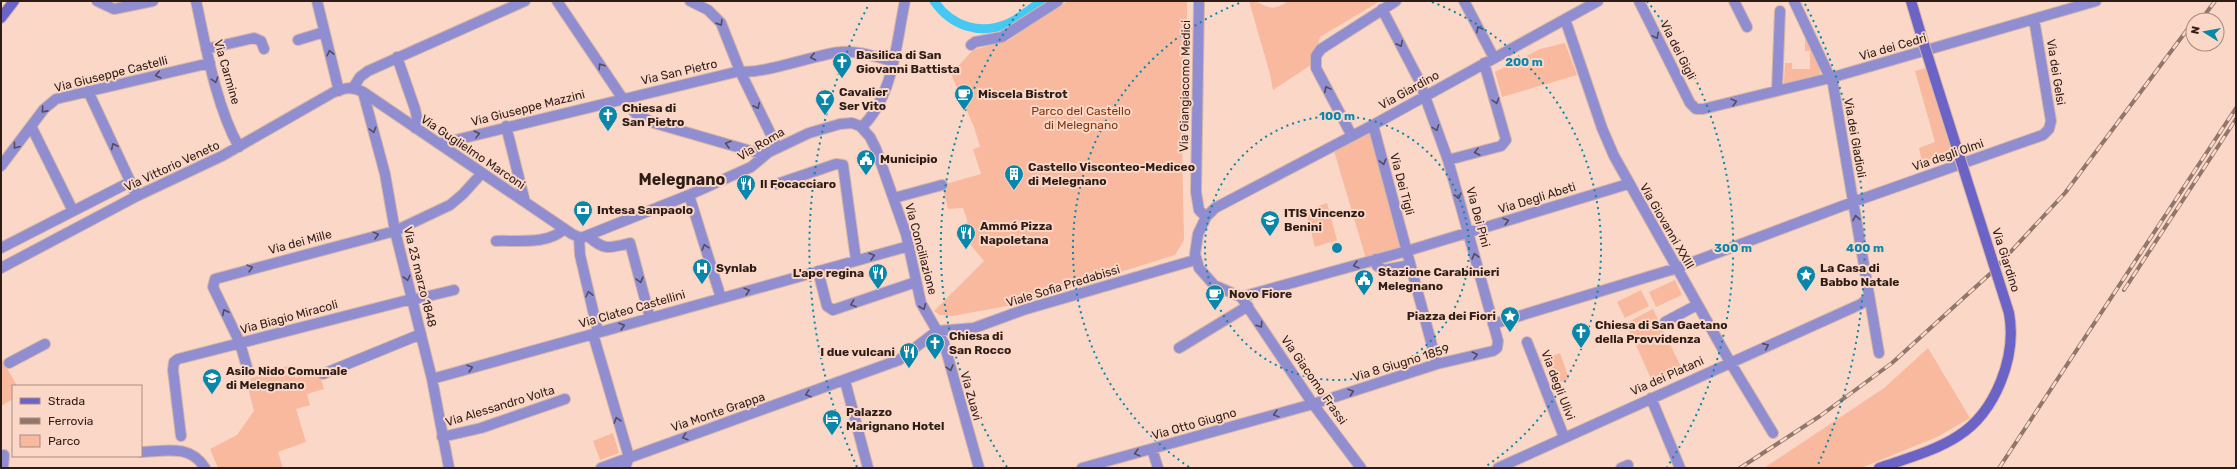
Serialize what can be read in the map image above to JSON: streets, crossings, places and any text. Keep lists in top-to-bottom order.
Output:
{
  "streets": {
    "street": [
      "Via dei Cedri",
      "Via dei Gigli",
      "Via Carmine",
      "Via San Pietro",
      "Via dei Gelsi",
      "Via Giuseppe Castelli",
      "Via Giangiacomo Medici",
      "Via Giardino",
      "Via Giuseppe Mazzini",
      "Via dei Gladioli",
      "Via Roma",
      "Via Guglielmo Marconi",
      "Via degli Olmi",
      "Via Vittorio Veneto",
      "Via Dei Tigli",
      "Via Degli Abeti",
      "Via Dei Pini",
      "Via Giovanni XXIII",
      "Via dei Mille",
      "Via Conciliazione",
      "Via 23 marzo 1848",
      "Viale Sofia Predabissi",
      "Via Clateo Castellini",
      "Via Biagio Miracoli",
      "Via 8 Giugno 1859",
      "Via dei Platani",
      "Via Giacomo Frassi",
      "Via degli Ulivi",
      "Via Zuavi",
      "Via Alessandro Volta",
      "Via Monte Grappa",
      "Via Otto Giugno"
    ]
  },
  "crossings": [
    ["Via dei Cedri", "Via dei Gigli"],
    ["Via dei Cedri", "Via dei Gelsi"],
    ["Via dei Cedri", "Via dei Gladioli"],
    ["Via Carmine", "Via Giuseppe Castelli"],
    ["Via Carmine", "Via Vittorio Veneto"],
    ["Via San Pietro", "Via Giuseppe Mazzini"],
    ["Via dei Gelsi", "Via degli Olmi"],
    ["Via Giangiacomo Medici", "Via Giardino"],
    ["Via Giardino", "Via Dei Tigli"],
    ["Via Giardino", "Via Dei Pini"],
    ["Via Giardino", "Via Giovanni XXIII"],
    ["Via Giuseppe Mazzini", "Via Guglielmo Marconi"],
    ["Via dei Gladioli", "Via degli Olmi"],
    ["Via Roma", "Via Guglielmo Marconi"],
    ["Via Roma", "Via Conciliazione"],
    ["Via Guglielmo Marconi", "Via Vittorio Veneto"],
    ["Via Guglielmo Marconi", "Via dei Mille"],
    ["Via Guglielmo Marconi", "Via 23 marzo 1848"],
    ["Via degli Olmi", "Via Dei Pini"],
    ["Via degli Olmi", "Via Giovanni XXIII"],
    ["Via Dei Tigli", "Via Degli Abeti"],
    ["Via Degli Abeti", "Via Dei Pini"],
    ["Via Degli Abeti", "Via Giovanni XXIII"],
    ["Via Degli Abeti", "Via Giacomo Frassi"],
    ["Via Dei Pini", "Via 8 Giugno 1859"],
    ["Via Giovanni XXIII", "Via dei Platani"],
    ["Via dei Mille", "Via 23 marzo 1848"],
    ["Via dei Mille", "Via Biagio Miracoli"],
    ["Via Conciliazione", "Viale Sofia Predabissi"],
    ["Via Conciliazione", "Via Clateo Castellini"],
    ["Via Conciliazione", "Via Zuavi"],
    ["Via Conciliazione", "Via Monte Grappa"],
    ["Via 23 marzo 1848", "Via Clateo Castellini"],
    ["Via 23 marzo 1848", "Via Biagio Miracoli"],
    ["Via 23 marzo 1848", "Via Alessandro Volta"],
    ["Viale Sofia Predabissi", "Via Zuavi"],
    ["Viale Sofia Predabissi", "Via Monte Grappa"],
    ["Via 8 Giugno 1859", "Via Giacomo Frassi"],
    ["Via 8 Giugno 1859", "Via Otto Giugno"],
    ["Via dei Platani", "Via degli Ulivi"],
    ["Via Giacomo Frassi", "Via Otto Giugno"],
    ["Via Zuavi", "Via Monte Grappa"]
  ],
  "one_way": [
    "Via dei Gigli",
    "Via Carmine",
    "Via San Pietro",
    "Via Giuseppe Castelli",
    "Via Giuseppe Mazzini",
    "Via Dei Tigli",
    "Via 23 marzo 1848",
    "Via Clateo Castellini",
    "Via 8 Giugno 1859",
    "Via dei Platani",
    "Via Giacomo Frassi",
    "Via Zuavi",
    "Via Monte Grappa",
    "Via Otto Giugno"
  ],
  "districts": ["Melegnano"],
  "parks": ["Parco del Castello di Melegnano"],
  "places": {
    "church": [
      "Basilica di San Giovanni Battista",
      "Chiesa di San Pietro",
      "Chiesa di San Gaetano della Provvidenza",
      "Chiesa di San Rocco"
    ],
    "cafe": ["Miscela Bistrot", "Novo Fiore"],
    "bar": ["Cavalier Ser Vito"],
    "public building": ["Municipio", "Stazione Carabinieri Melegnano"],
    "building": ["Castello Visconteo-Mediceo di Melegnano"],
    "restaurant": [
      "Il Focacciaro",
      "Ammó Pizza Napoletana",
      "L'ape regina",
      "I due vulcani"
    ],
    "bank": ["Intesa Sanpaolo"],
    "school or university": ["ITIS Vincenzo Benini", "Asilo Nido Comunale di Melegnano"],
    "hospital": ["Synlab"],
    "place": ["La Casa di Babbo Natale", "Piazza dei Fiori"],
    "hotel": ["Palazzo Marignano Hotel"]
  },
  "legend": ["Strada", "Ferrovia", "Parco"],
  "north": "left",
  "rings": [
    "200 m",
    "100 m",
    "300 m",
    "400 m"
  ]
}
